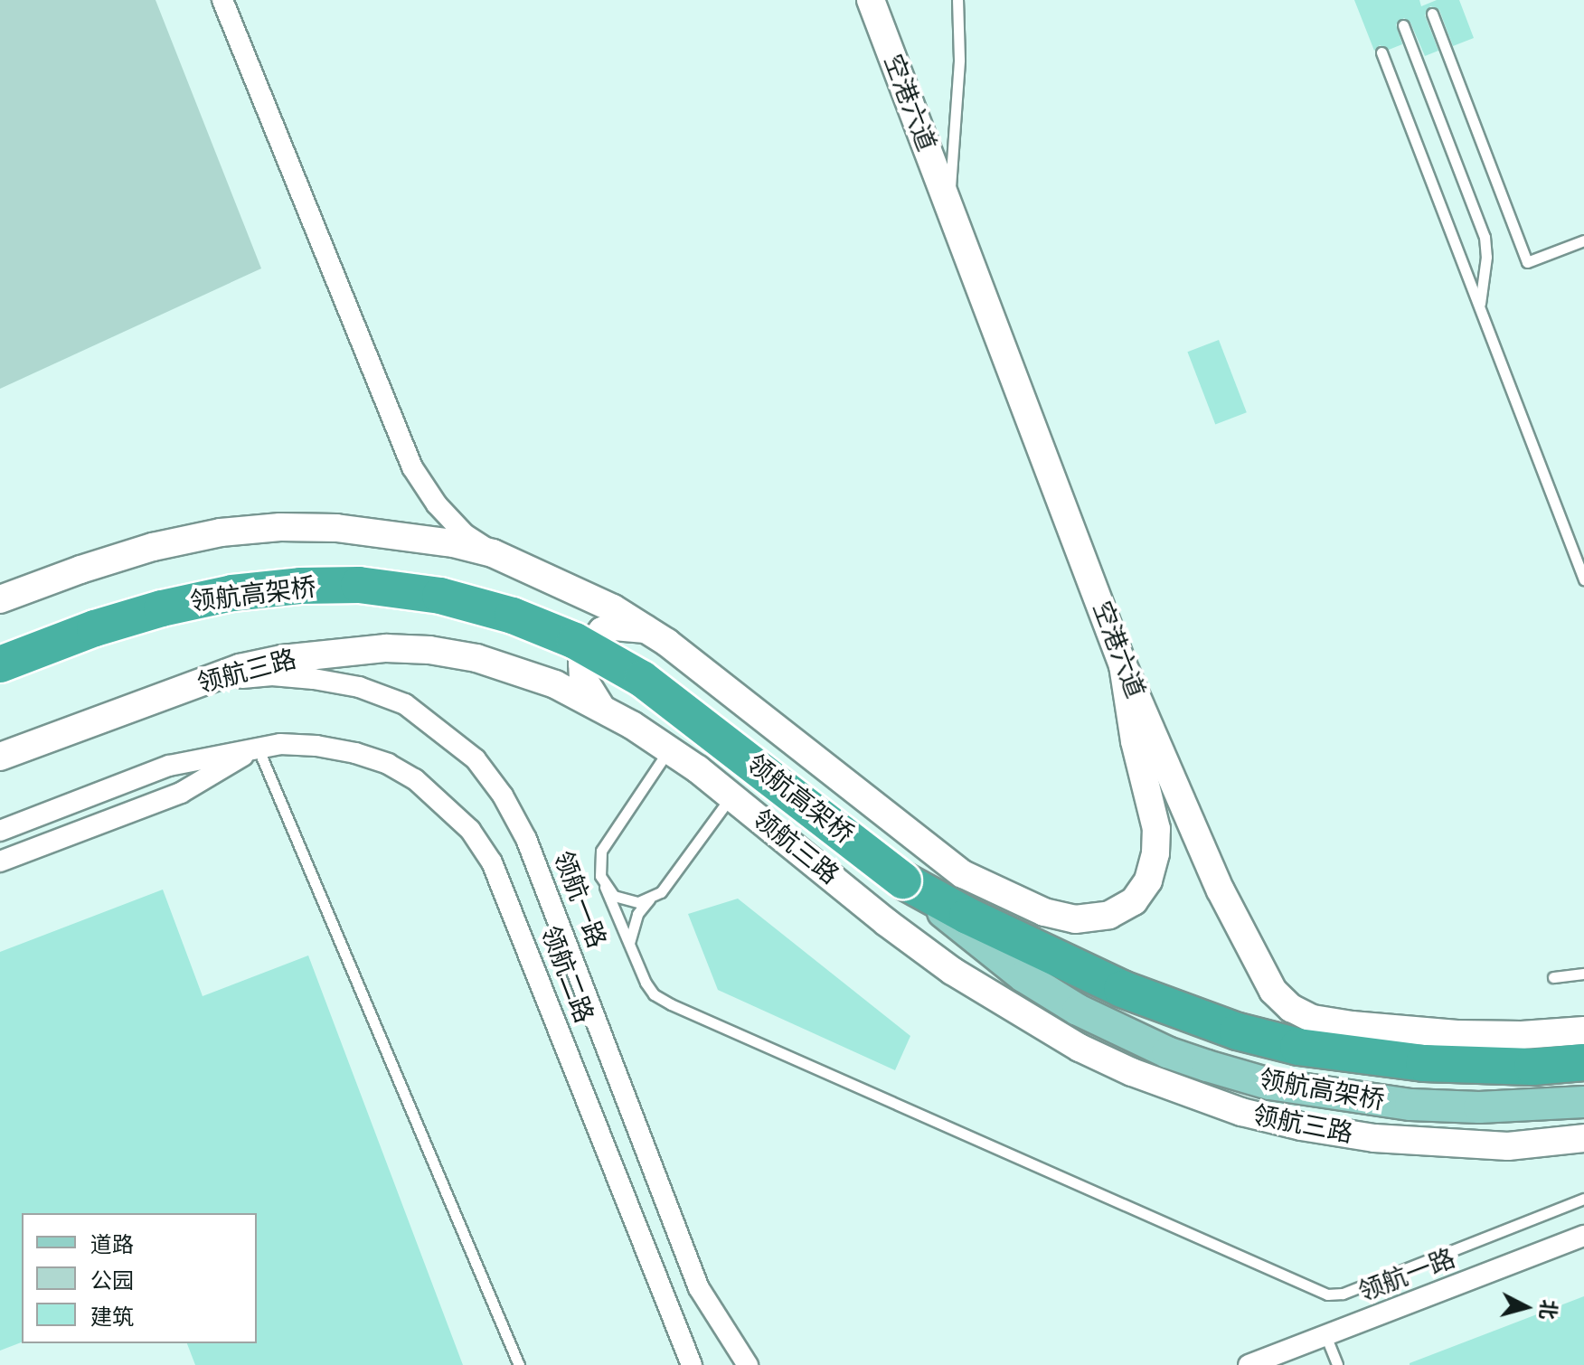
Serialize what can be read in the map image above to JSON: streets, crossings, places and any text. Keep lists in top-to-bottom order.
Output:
{
  "streets": {
    "highway": ["领航高架桥"],
    "street": [
      "空港六道",
      "领航三路",
      "领航一路",
      "领航二路"
    ]
  },
  "crossings": [
    ["领航三路", "领航一路"]
  ],
  "legend": ["道路", "公园", "建筑"],
  "north": "right"
}
